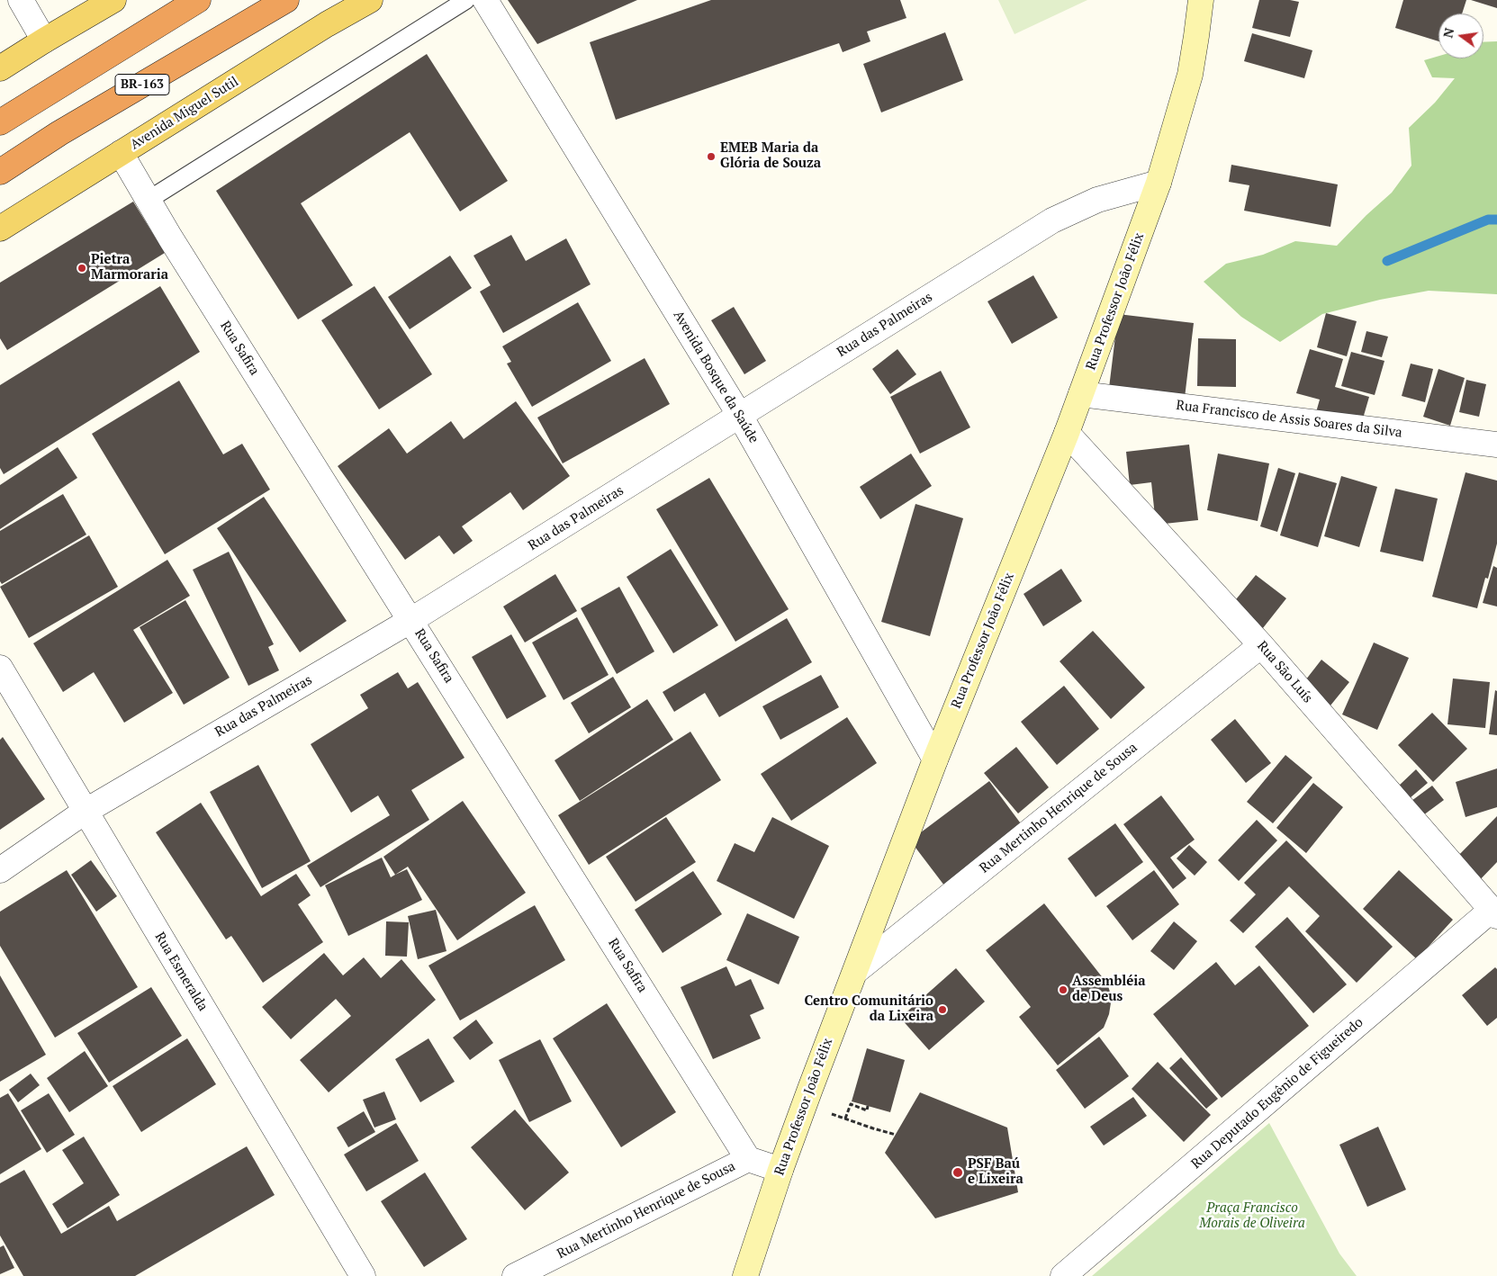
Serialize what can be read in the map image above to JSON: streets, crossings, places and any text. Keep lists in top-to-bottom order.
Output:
{
  "streets": {
    "highway": ["BR-163"],
    "main road": ["Avenida Miguel Sutil"],
    "street": [
      "Rua Professor João Félix",
      "Rua das Palmeiras",
      "Rua Safira",
      "Avenida Bosque da Saúde",
      "Rua Francisco de Assis Soares da Silva",
      "Rua São Luís",
      "Rua Mertinho Henrique de Sousa",
      "Rua Esmeralda",
      "Rua Deputado Eugênio de Figueiredo"
    ]
  },
  "crossings": [
    ["Avenida Miguel Sutil", "Rua Safira"],
    ["Rua Professor João Félix", "Rua das Palmeiras"],
    ["Rua Professor João Félix", "Avenida Bosque da Saúde"],
    ["Rua Professor João Félix", "Rua Francisco de Assis Soares da Silva"],
    ["Rua Professor João Félix", "Rua São Luís"],
    ["Rua Professor João Félix", "Rua Mertinho Henrique de Sousa"],
    ["Rua das Palmeiras", "Rua Safira"],
    ["Rua das Palmeiras", "Avenida Bosque da Saúde"],
    ["Rua das Palmeiras", "Rua Esmeralda"],
    ["Rua Safira", "Rua Mertinho Henrique de Sousa"],
    ["Rua São Luís", "Rua Mertinho Henrique de Sousa"],
    ["Rua São Luís", "Rua Deputado Eugênio de Figueiredo"]
  ],
  "parks": ["Praça Francisco Morais de Oliveira"],
  "places": [
    "EMEB Maria da Glória de Souza",
    "Pietra Marmoraria",
    "Assembléia de Deus",
    "Centro Comunitário da Lixeira",
    "PSF Baú e Lixeira"
  ],
  "north": "left"
}
